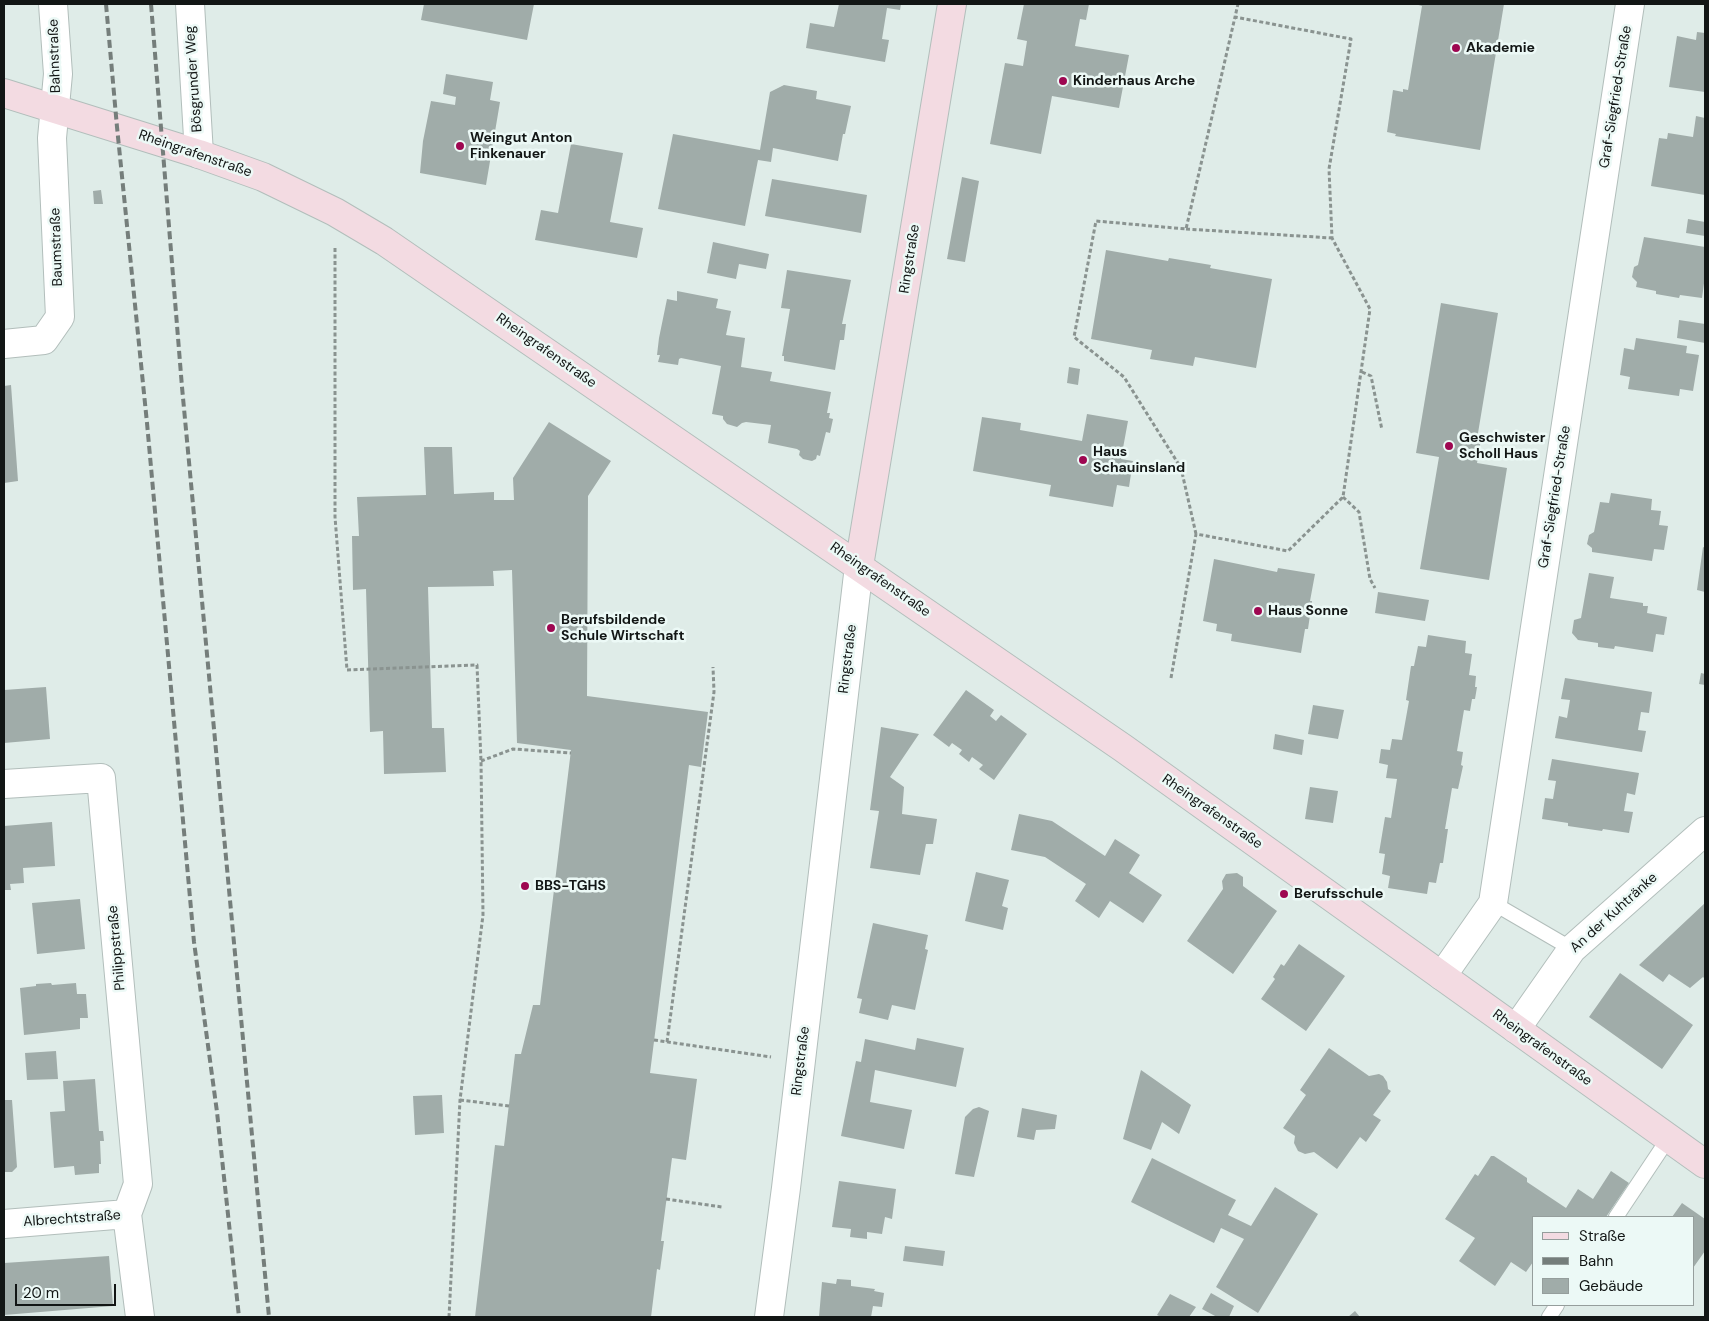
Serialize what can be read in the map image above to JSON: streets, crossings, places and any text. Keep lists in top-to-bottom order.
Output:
{
  "streets": {
    "street": [
      "Bahnstraße",
      "Bösgrunder Weg",
      "Graf-Siegfried-Straße",
      "Rheingrafenstraße",
      "Baumstraße",
      "Ringstraße",
      "An der Kuhtränke",
      "Philippstraße",
      "Albrechtstraße"
    ]
  },
  "crossings": [
    ["Bahnstraße", "Rheingrafenstraße"],
    ["Bahnstraße", "Baumstraße"],
    ["Bösgrunder Weg", "Rheingrafenstraße"],
    ["Graf-Siegfried-Straße", "Rheingrafenstraße"],
    ["Rheingrafenstraße", "Baumstraße"],
    ["Rheingrafenstraße", "Ringstraße"],
    ["Rheingrafenstraße", "An der Kuhtränke"],
    ["Philippstraße", "Albrechtstraße"]
  ],
  "places": [
    "Akademie",
    "Kinderhaus Arche",
    "Weingut Anton Finkenauer",
    "Geschwister Scholl Haus",
    "Haus Schauinsland",
    "Haus Sonne",
    "Berufsbildende Schule Wirtschaft",
    "BBS-TGHS",
    "Berufsschule"
  ],
  "legend": ["Straße", "Bahn", "Gebäude"],
  "scale_bar": "20 m"
}
